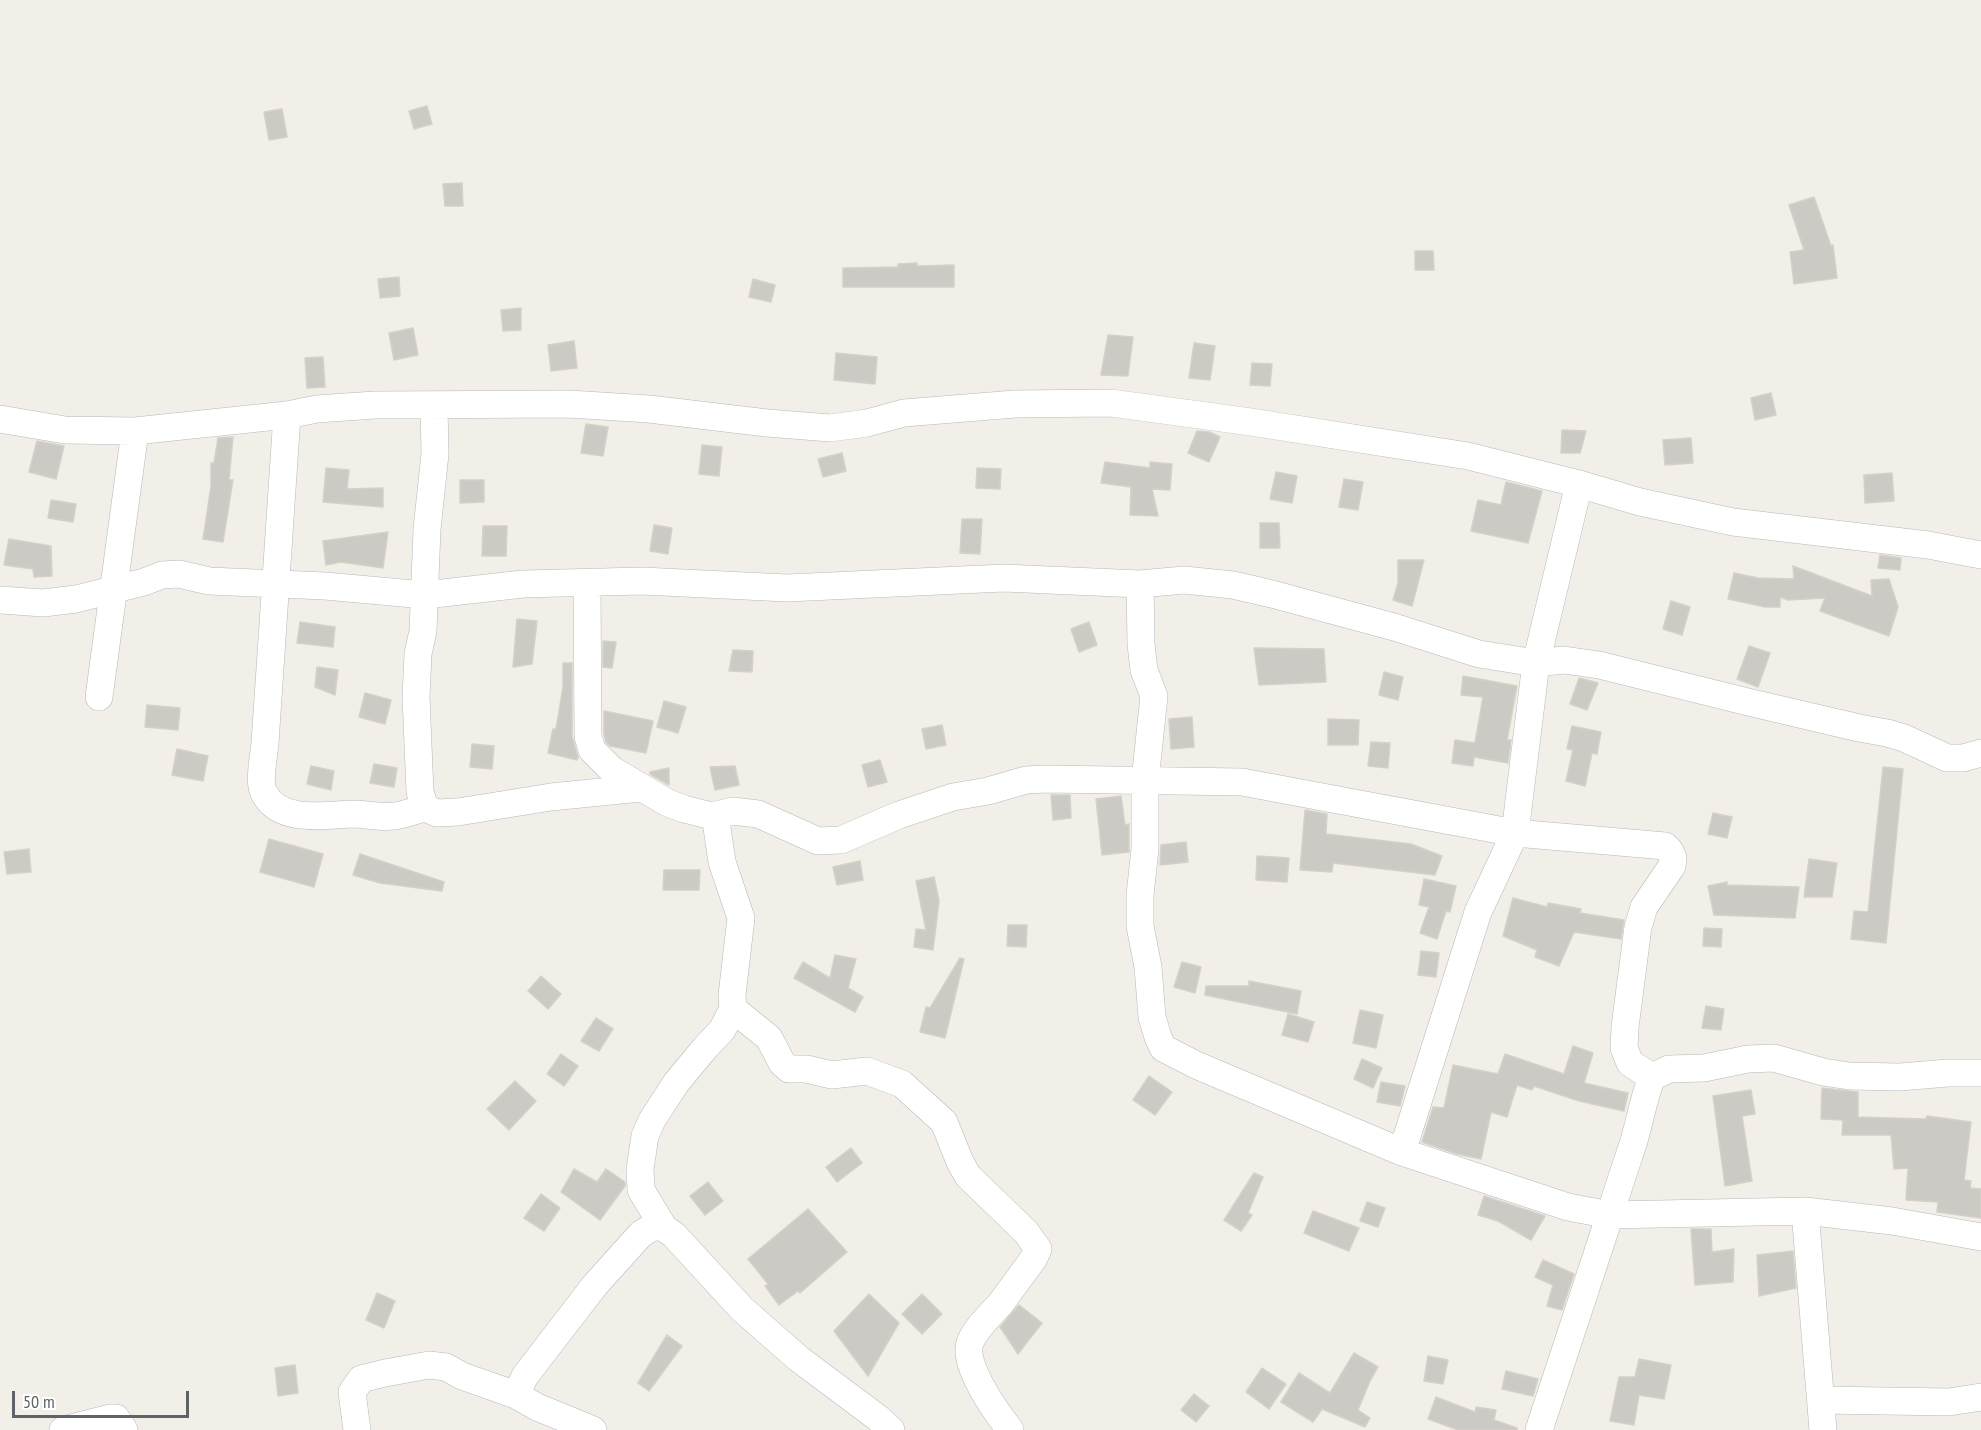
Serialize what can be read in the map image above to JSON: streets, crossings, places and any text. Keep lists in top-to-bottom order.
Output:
{
  "scale_bar": "50 m"
}
